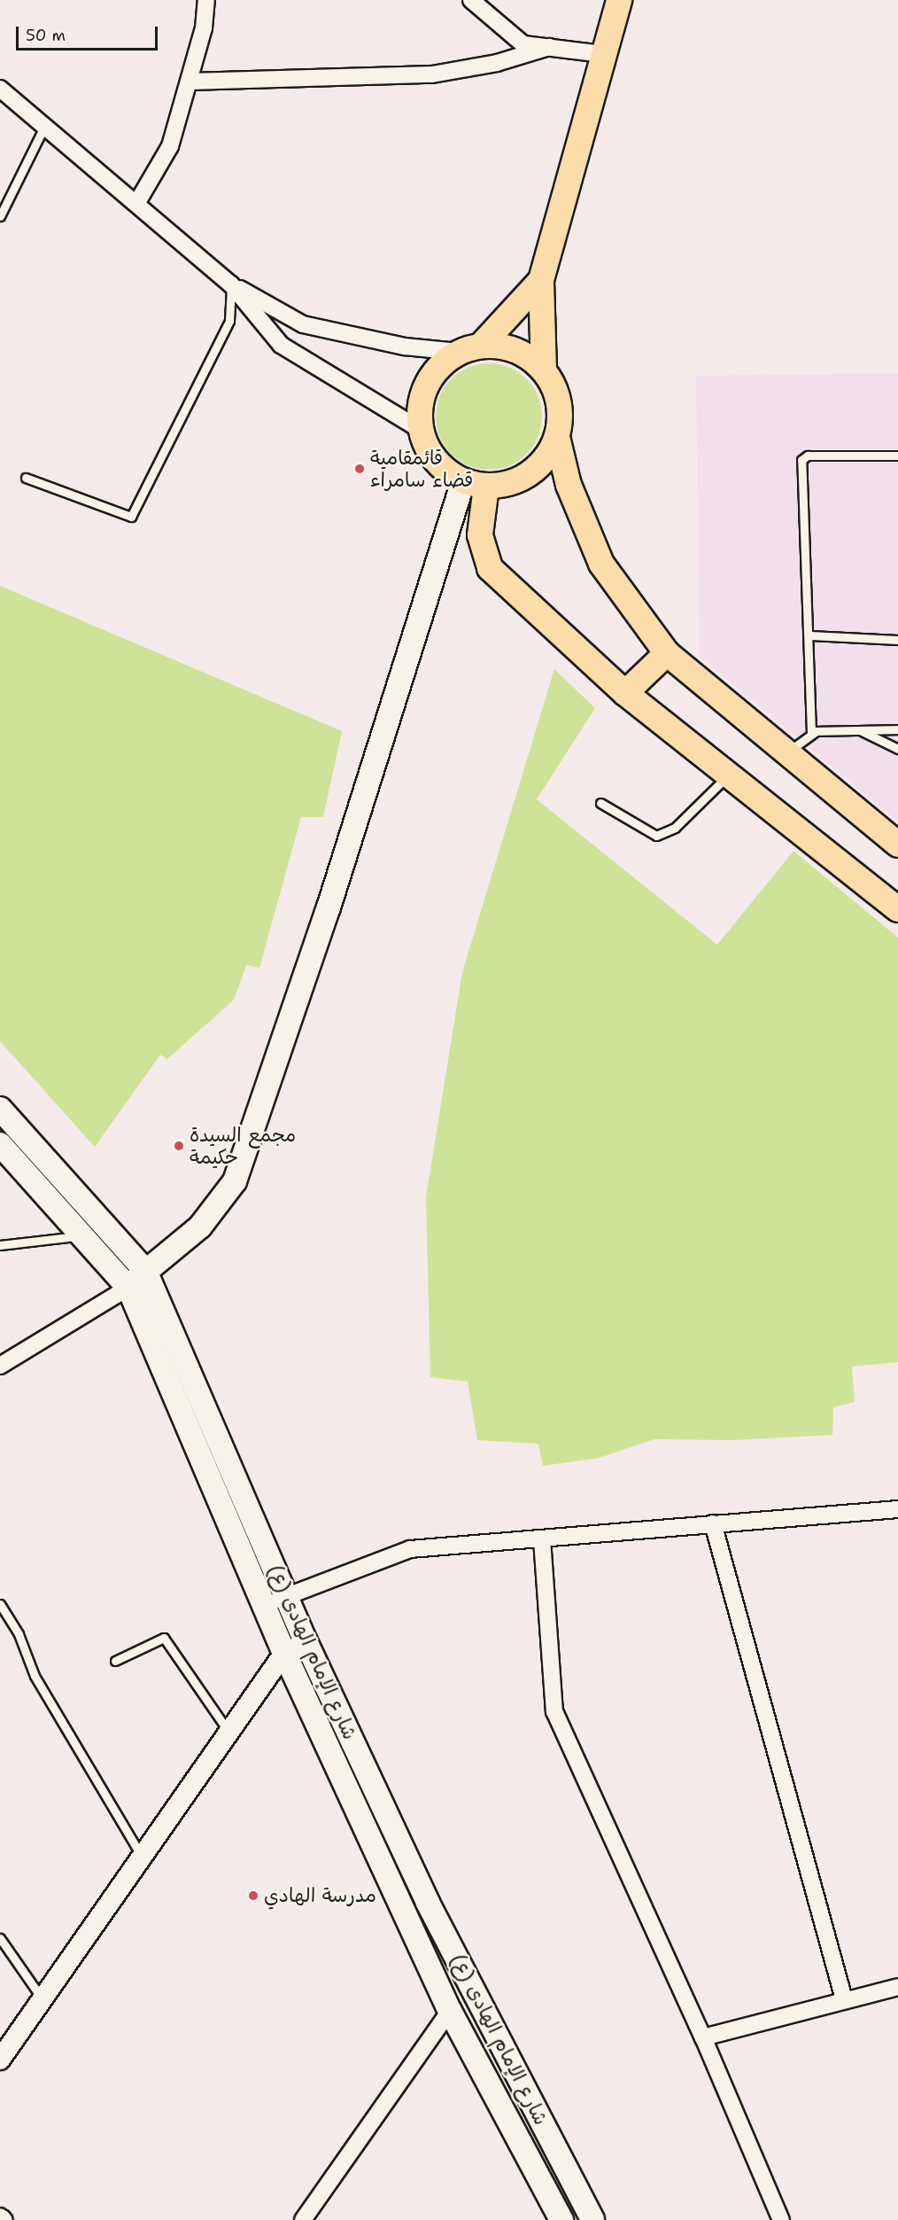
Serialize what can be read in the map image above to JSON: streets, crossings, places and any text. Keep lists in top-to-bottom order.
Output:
{
  "streets": {
    "main road": ["شارع الإمام الهادی (ع)"]
  },
  "places": ["قائمقامية قضاء سامراء", "مجمع السيدة حكيمة", "مدرسة الهادي"],
  "scale_bar": "50 m"
}
